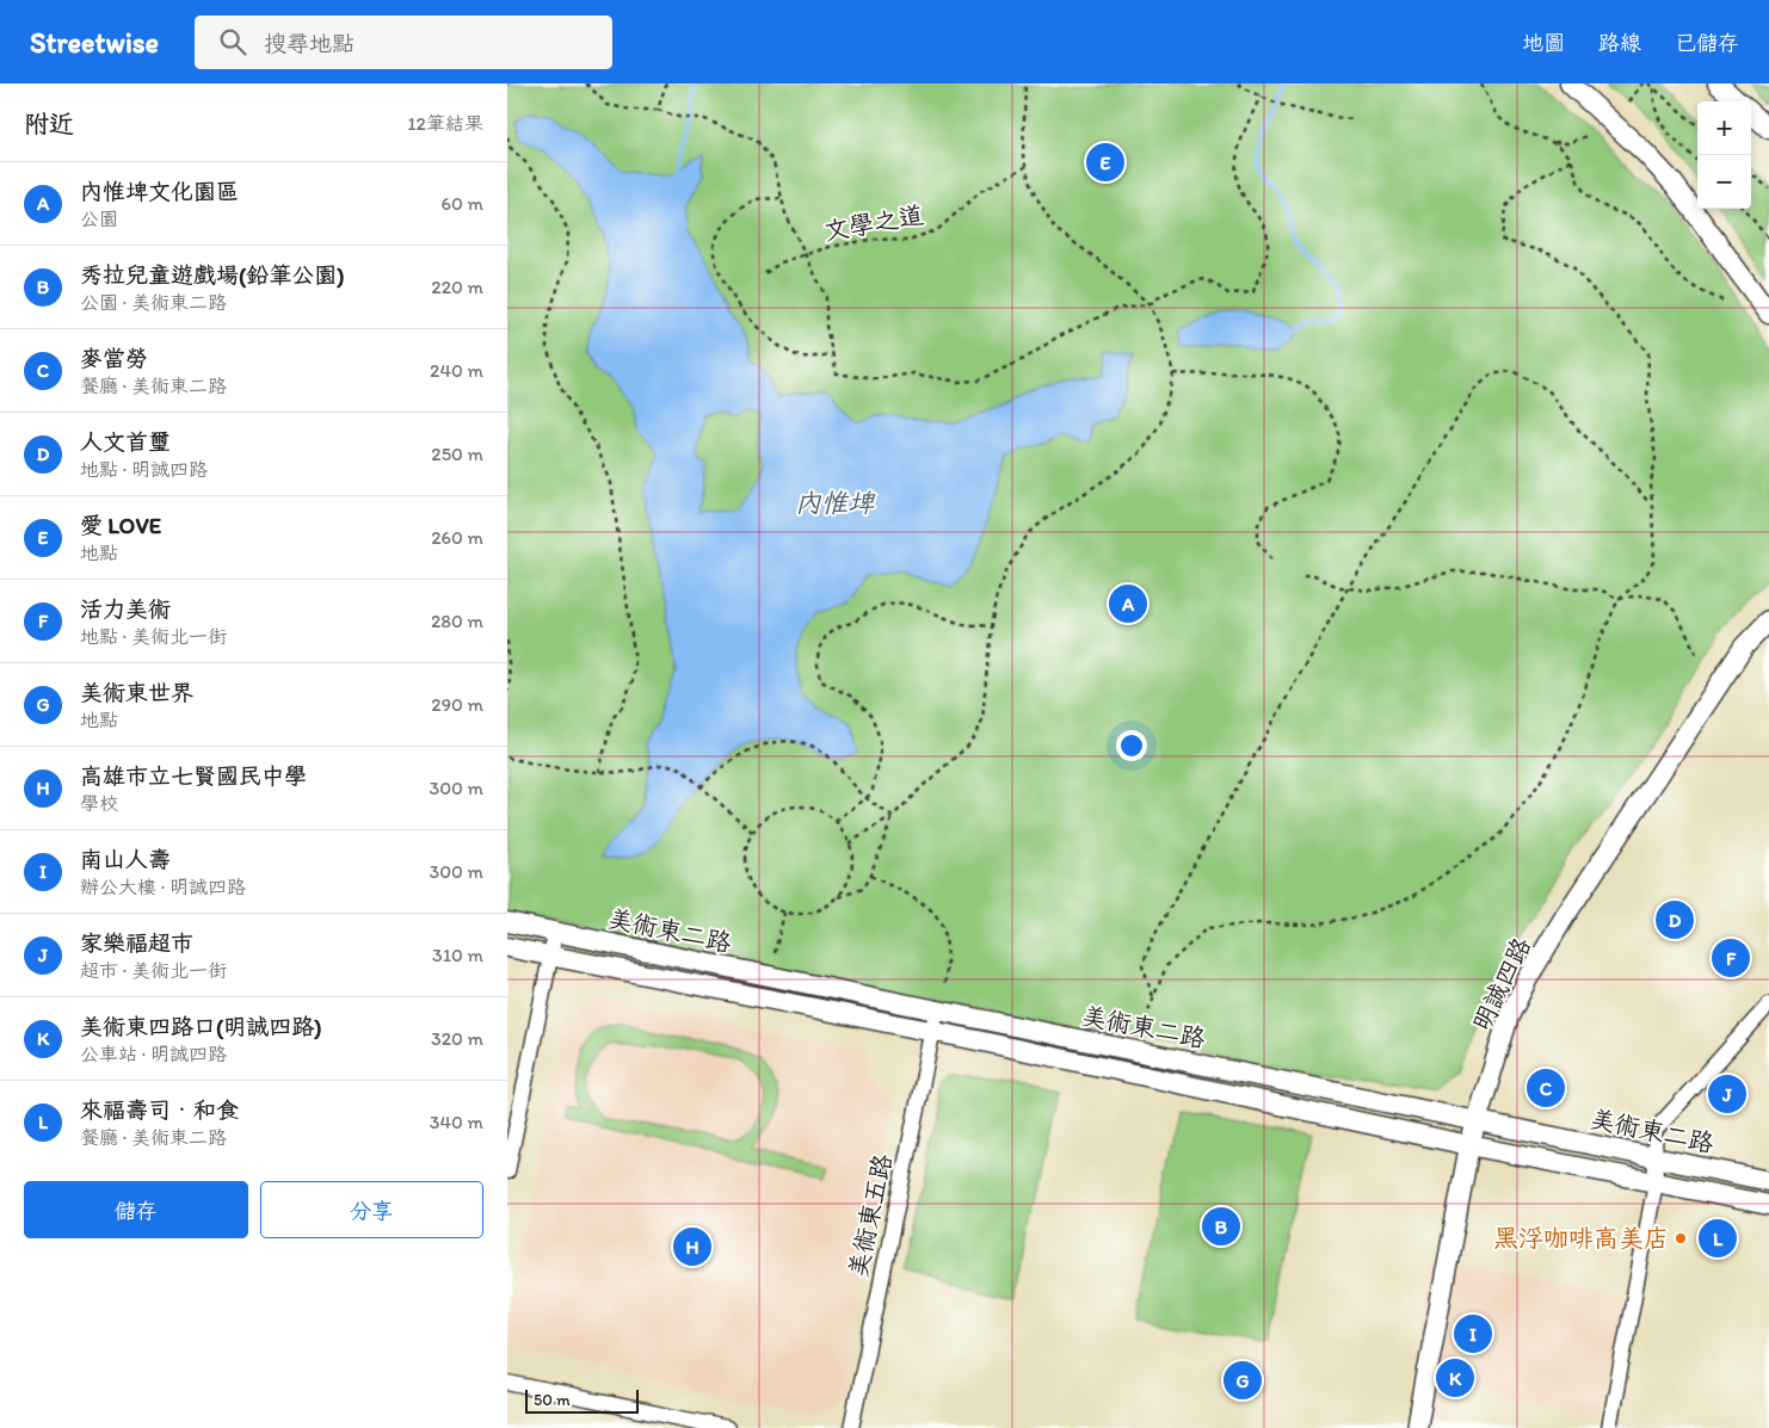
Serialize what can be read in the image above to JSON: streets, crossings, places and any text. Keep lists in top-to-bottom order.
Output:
{
  "streets": {
    "street": ["美術東二路", "明誠四路", "美術東五路"],
    "path": ["文學之道"]
  },
  "crossings": [
    ["美術東二路", "明誠四路"],
    ["美術東二路", "美術東五路"]
  ],
  "water": ["內惟埤"],
  "places": ["黑浮咖啡高美店"],
  "scale_bar": "50 m",
  "page": {
    "header": "Streetwise",
    "search": "搜尋地點",
    "nav": ["地圖", "路線", "已儲存"],
    "heading": ["附近", "12筆結果"],
    "map_buttons": ["+", "−"],
    "pins": [
      "E",
      "A",
      "D",
      "F",
      "C",
      "J",
      "B",
      "L",
      "H",
      "I",
      "K",
      "G"
    ],
    "list": [
      {
        "mark": "A",
        "name": "內惟埤文化園區",
        "note": "公園",
        "value": "60 m"
      },
      {
        "mark": "B",
        "name": "秀拉兒童遊戲場(鉛筆公園)",
        "note": "公園 · 美術東二路",
        "value": "220 m"
      },
      {
        "mark": "C",
        "name": "麥當勞",
        "note": "餐廳 · 美術東二路",
        "value": "240 m"
      },
      {
        "mark": "D",
        "name": "人文首璽",
        "note": "地點 · 明誠四路",
        "value": "250 m"
      },
      {
        "mark": "E",
        "name": "愛 LOVE",
        "note": "地點",
        "value": "260 m"
      },
      {
        "mark": "F",
        "name": "活力美術",
        "note": "地點 · 美術北一街",
        "value": "280 m"
      },
      {
        "mark": "G",
        "name": "美術東世界",
        "note": "地點",
        "value": "290 m"
      },
      {
        "mark": "H",
        "name": "高雄市立七賢國民中學",
        "note": "學校",
        "value": "300 m"
      },
      {
        "mark": "I",
        "name": "南山人壽",
        "note": "辦公大樓 · 明誠四路",
        "value": "300 m"
      },
      {
        "mark": "J",
        "name": "家樂福超市",
        "note": "超市 · 美術北一街",
        "value": "310 m"
      },
      {
        "mark": "K",
        "name": "美術東四路口(明誠四路)",
        "note": "公車站 · 明誠四路",
        "value": "320 m"
      },
      {
        "mark": "L",
        "name": "來福壽司‧和食",
        "note": "餐廳 · 美術東二路",
        "value": "340 m"
      }
    ],
    "buttons": ["儲存", "分享"],
    "scale": "50 m"
  }
}
